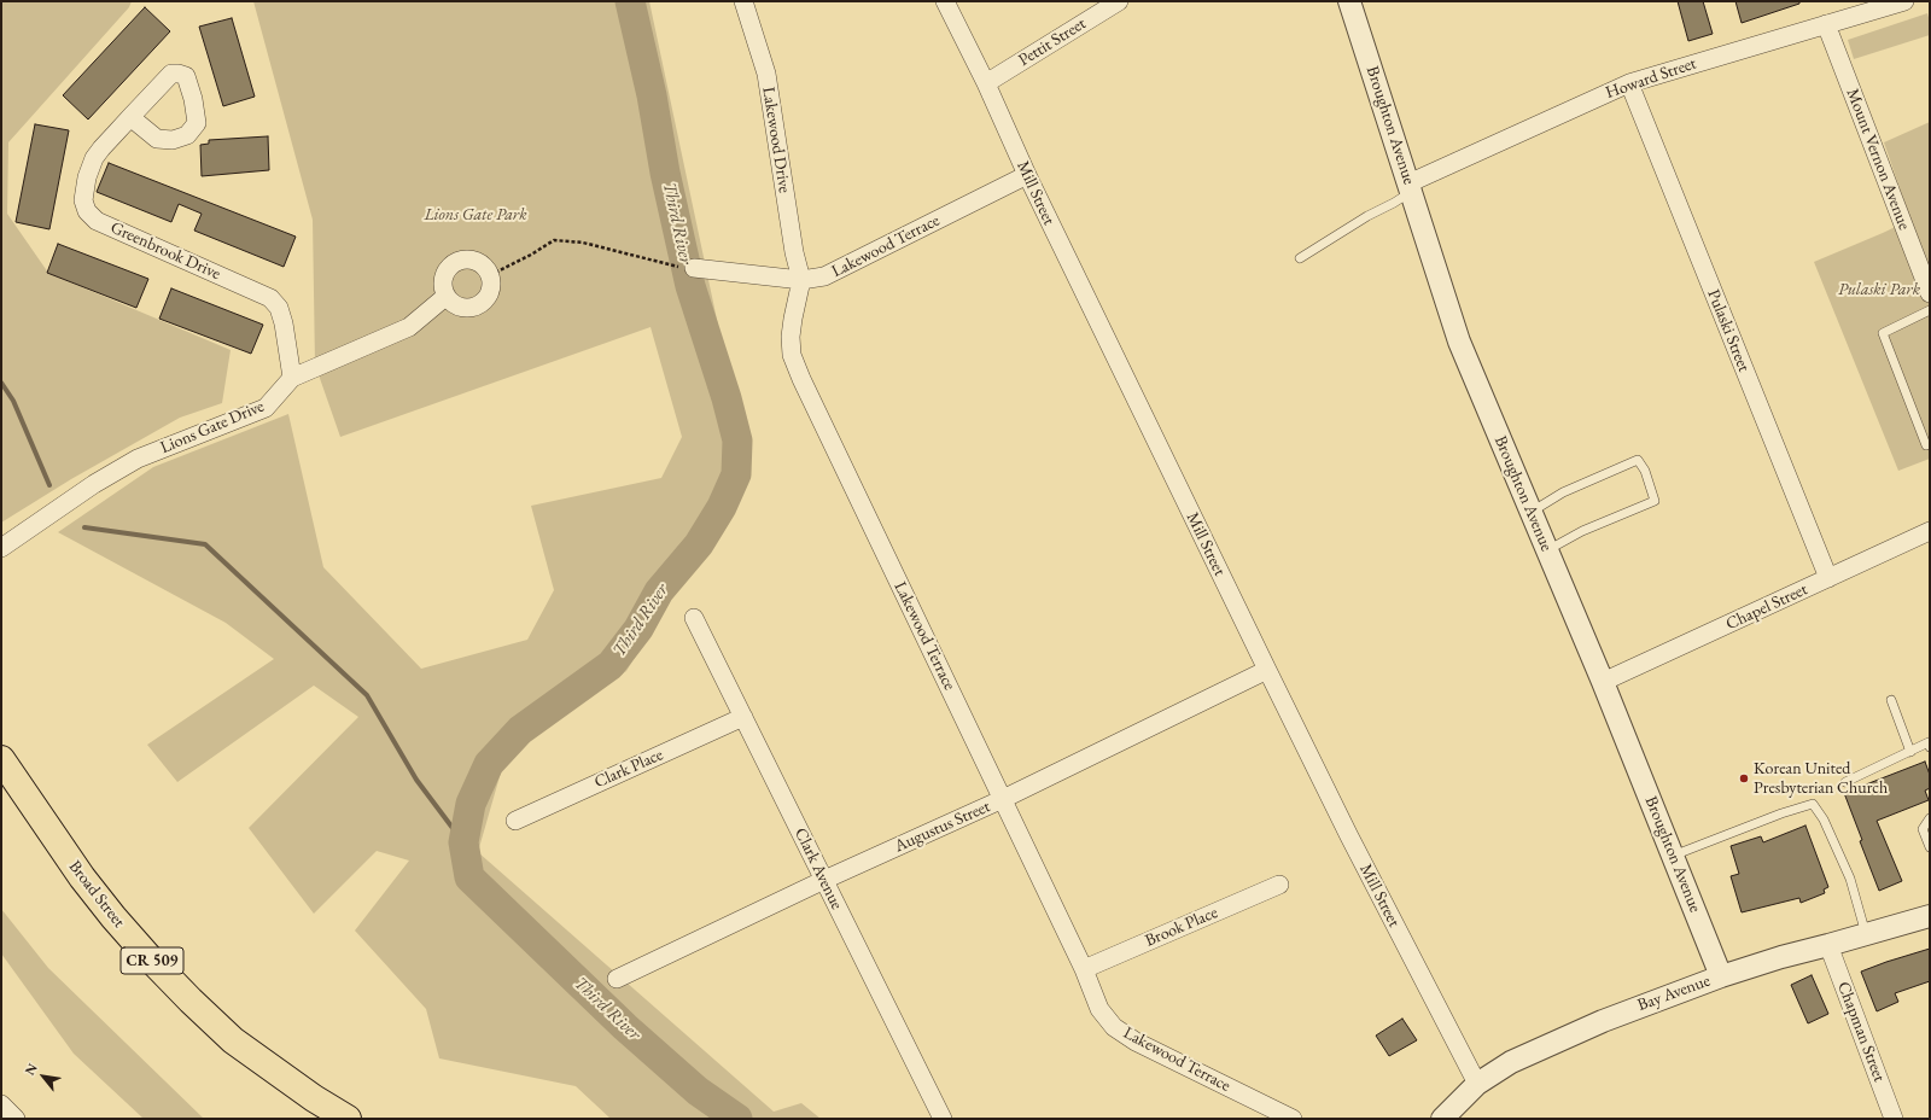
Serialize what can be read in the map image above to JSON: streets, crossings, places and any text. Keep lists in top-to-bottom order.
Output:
{
  "streets": {
    "main road": ["Broad Street", "CR 509"],
    "street": [
      "Pettit Street",
      "Howard Street",
      "Broughton Avenue",
      "Lakewood Drive",
      "Mount Vernon Avenue",
      "Mill Street",
      "Lakewood Terrace",
      "Greenbrook Drive",
      "Pulaski Street",
      "Lions Gate Drive",
      "Chapel Street",
      "Clark Place",
      "Augustus Street",
      "Clark Avenue",
      "Brook Place",
      "Bay Avenue",
      "Chapman Street"
    ]
  },
  "crossings": [
    ["Pettit Street", "Mill Street"],
    ["Howard Street", "Broughton Avenue"],
    ["Howard Street", "Mount Vernon Avenue"],
    ["Howard Street", "Pulaski Street"],
    ["Broughton Avenue", "Chapel Street"],
    ["Broughton Avenue", "Bay Avenue"],
    ["Lakewood Drive", "Lakewood Terrace"],
    ["Mill Street", "Lakewood Terrace"],
    ["Mill Street", "Augustus Street"],
    ["Mill Street", "Bay Avenue"],
    ["Lakewood Terrace", "Augustus Street"],
    ["Lakewood Terrace", "Brook Place"],
    ["Greenbrook Drive", "Lions Gate Drive"],
    ["Pulaski Street", "Chapel Street"],
    ["Clark Place", "Clark Avenue"],
    ["Augustus Street", "Clark Avenue"],
    ["Bay Avenue", "Chapman Street"]
  ],
  "water": ["Third River"],
  "parks": ["Lions Gate Park", "Pulaski Park"],
  "places": ["Korean United Presbyterian Church"],
  "north": "top left"
}
